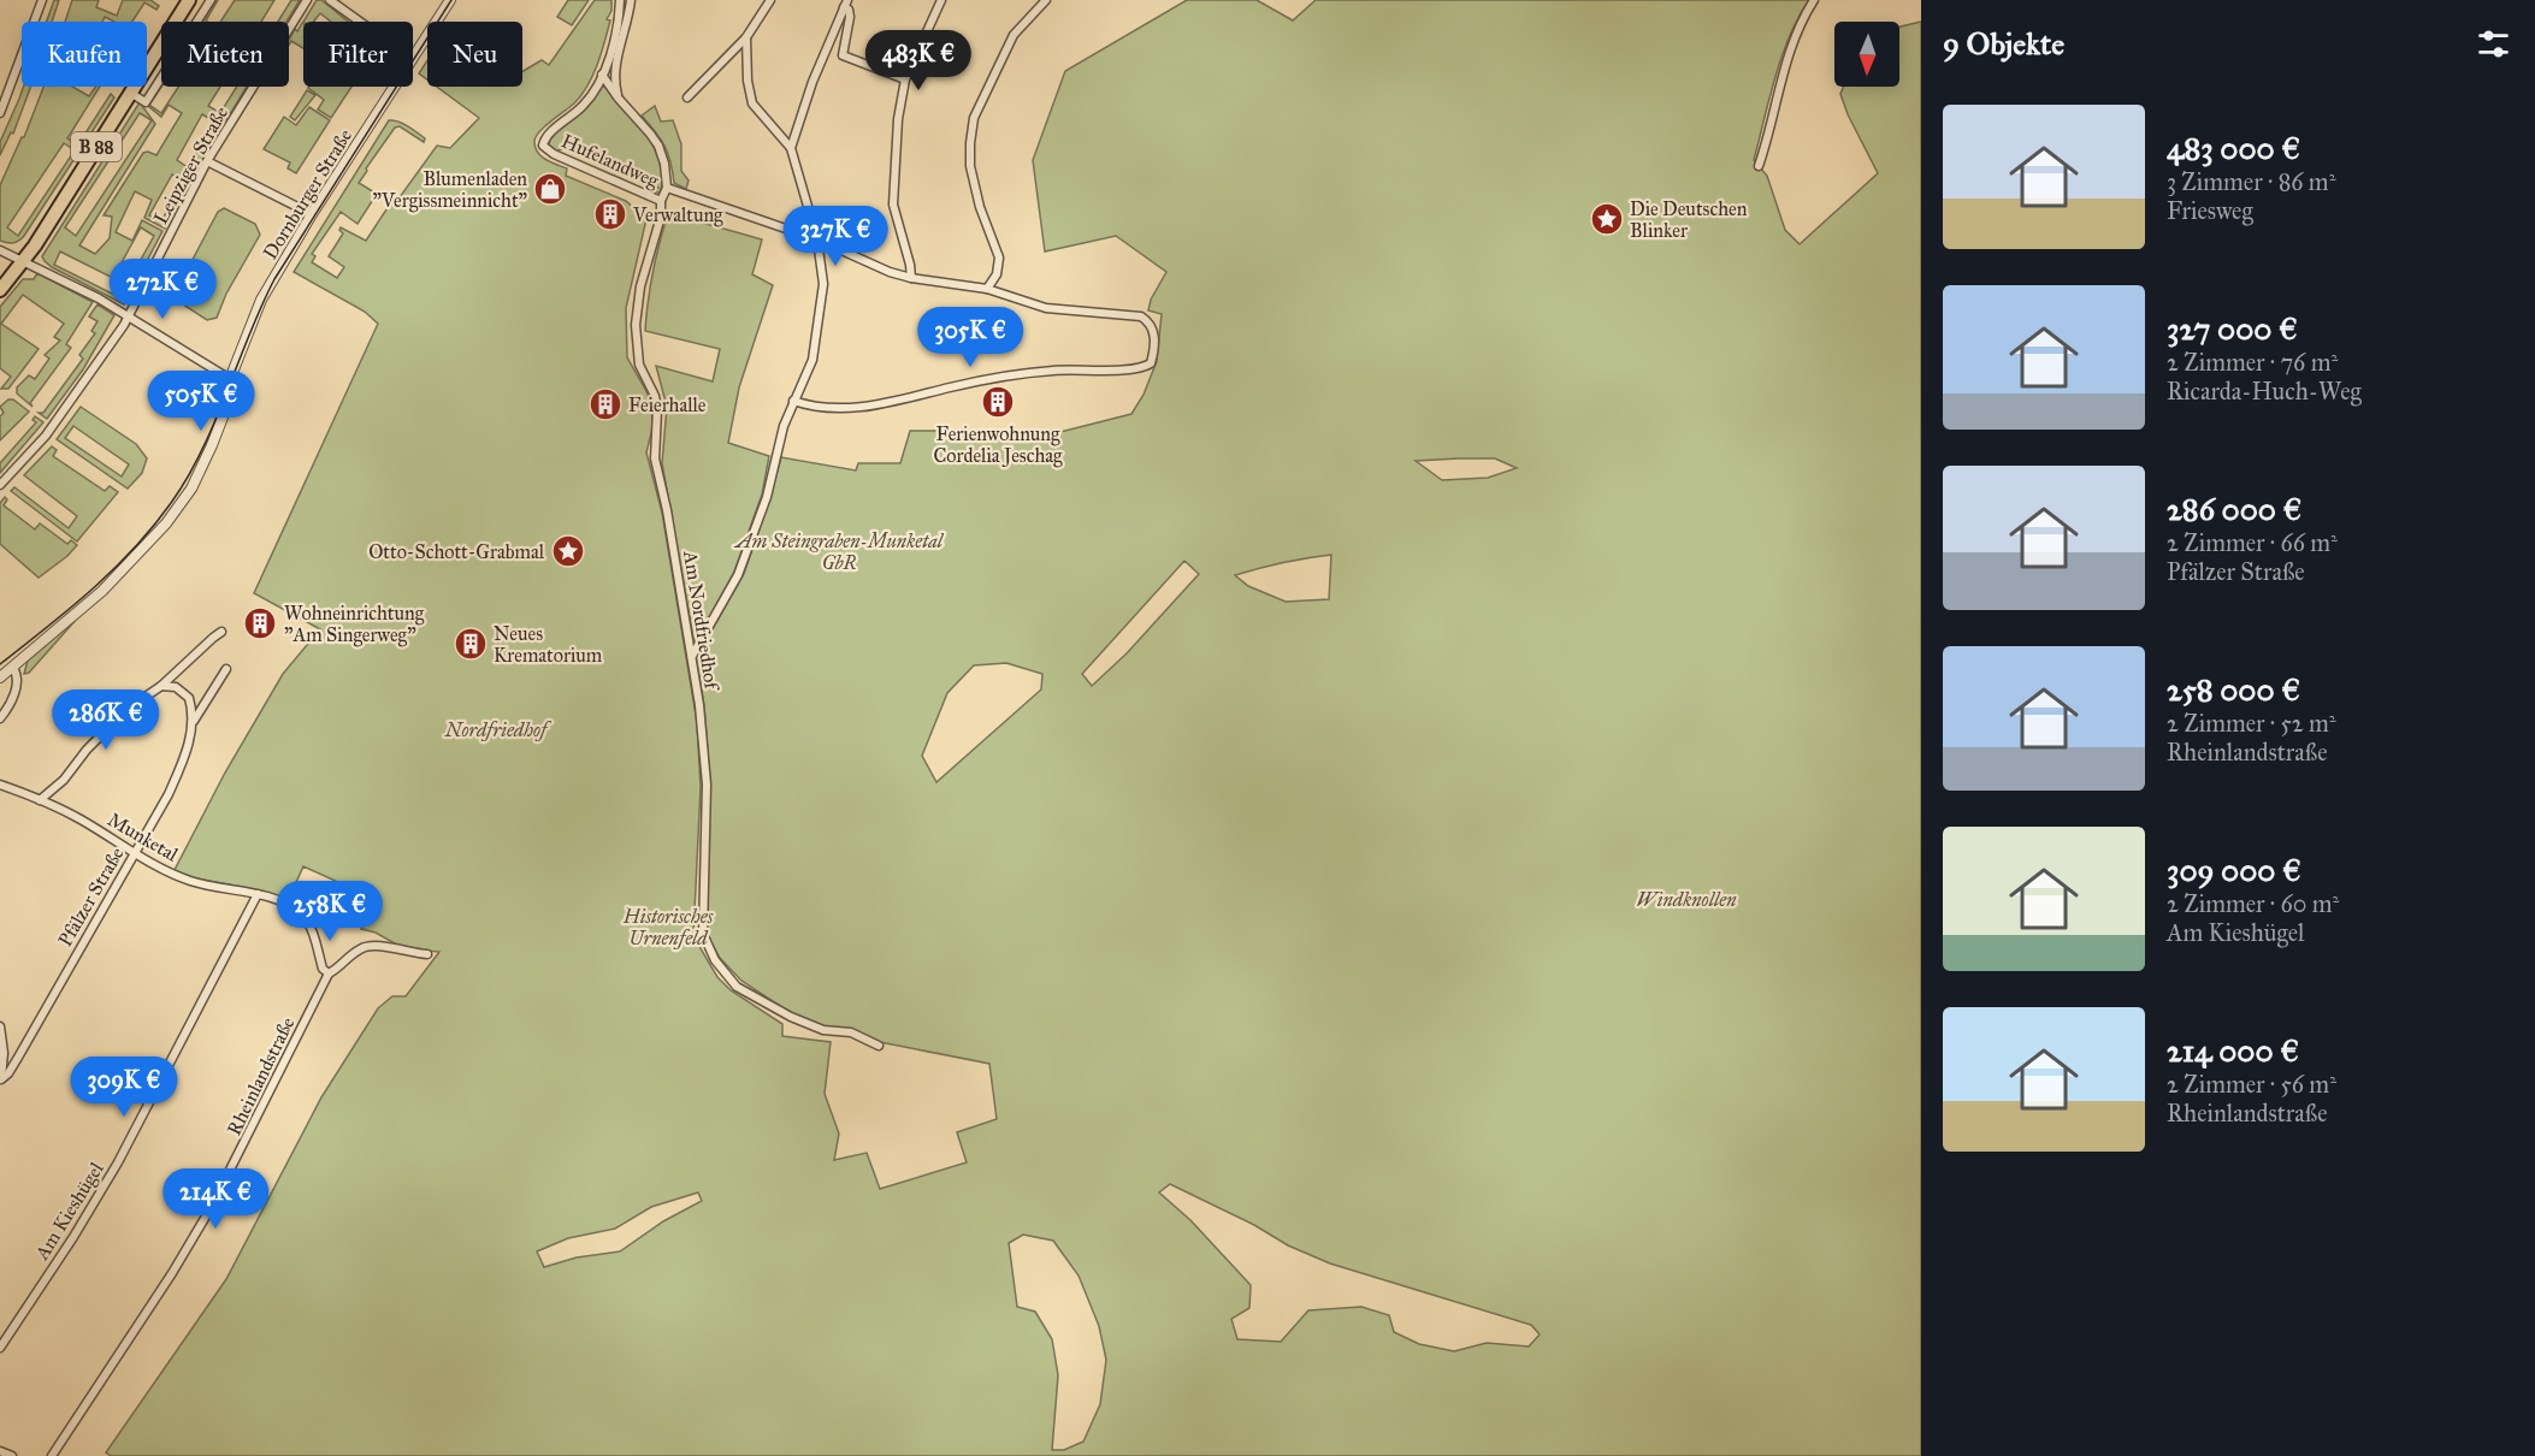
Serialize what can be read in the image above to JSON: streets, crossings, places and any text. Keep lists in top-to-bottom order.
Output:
{
  "streets": {
    "main road": ["B 88"],
    "street": [
      "Hufelandweg",
      "Leipziger Straße",
      "Dornburger Straße",
      "Am Nordfriedhof",
      "Munketal",
      "Pfälzer Straße",
      "Rheinlandstraße",
      "Am Kieshügel"
    ]
  },
  "crossings": [
    ["Hufelandweg", "Am Nordfriedhof"],
    ["Munketal", "Pfälzer Straße"],
    ["Munketal", "Rheinlandstraße"],
    ["Munketal", "Am Kieshügel"]
  ],
  "parks": [
    "Am Steingraben-Munketal GbR",
    "Nordfriedhof",
    "Windknollen",
    "Historisches Urnenfeld"
  ],
  "places": {
    "shop": ["Blumenladen \"Vergissmeinnicht\""],
    "building": [
      "Verwaltung",
      "Ferienwohnung Cordelia Jeschag",
      "Feierhalle",
      "Wohneinrichtung \"Am Singerweg\"",
      "Neues Krematorium"
    ],
    "place": ["Die Deutschen Blinker", "Otto-Schott-Grabmal"]
  },
  "north": "bottom",
  "page": {
    "heading": "9 Objekte",
    "chip": [
      "Kaufen",
      "Mieten",
      "Filter",
      "Neu"
    ],
    "price": [
      "483K €",
      "327K €",
      "272K €",
      "305K €",
      "505K €",
      "286K €",
      "258K €",
      "309K €",
      "214K €"
    ],
    "list": [
      {
        "name": "483 000 €",
        "note": "3 Zimmer · 86 m² · Friesweg"
      },
      {
        "name": "327 000 €",
        "note": "2 Zimmer · 76 m² · Ricarda-Huch-Weg"
      },
      {
        "name": "286 000 €",
        "note": "2 Zimmer · 66 m² · Pfälzer Straße"
      },
      {
        "name": "258 000 €",
        "note": "2 Zimmer · 52 m² · Rheinlandstraße"
      },
      {
        "name": "309 000 €",
        "note": "2 Zimmer · 60 m² · Am Kieshügel"
      },
      {
        "name": "214 000 €",
        "note": "2 Zimmer · 56 m² · Rheinlandstraße"
      }
    ]
  }
}
